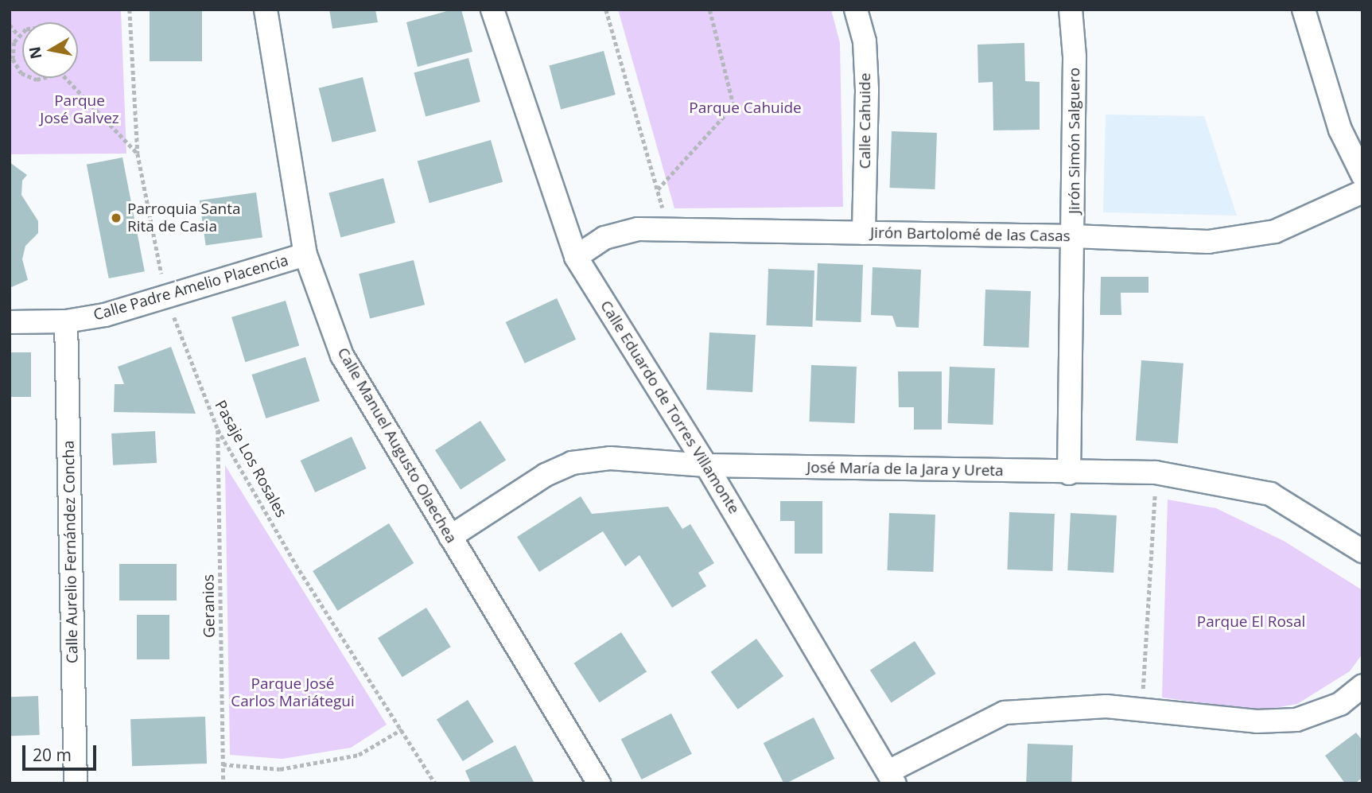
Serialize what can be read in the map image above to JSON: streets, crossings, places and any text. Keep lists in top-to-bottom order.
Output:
{
  "streets": {
    "street": [
      "Calle Cahuide",
      "Jirón Simón Salguero",
      "Jirón Bartolomé de las Casas",
      "Calle Padre Amelio Placencia",
      "Calle Eduardo de Torres Villamonte",
      "Calle Manuel Augusto Olaechea",
      "José María de la Jara y Ureta",
      "Calle Aurelio Fernández Concha"
    ],
    "path": ["Pasaje Los Rosales", "Geranios"]
  },
  "crossings": [
    ["Calle Cahuide", "Jirón Bartolomé de las Casas"],
    ["Jirón Simón Salguero", "Jirón Bartolomé de las Casas"],
    ["Jirón Simón Salguero", "José María de la Jara y Ureta"],
    ["Jirón Bartolomé de las Casas", "Calle Eduardo de Torres Villamonte"],
    ["Calle Padre Amelio Placencia", "Calle Manuel Augusto Olaechea"],
    ["Calle Padre Amelio Placencia", "Pasaje Los Rosales"],
    ["Calle Padre Amelio Placencia", "Calle Aurelio Fernández Concha"],
    ["Calle Eduardo de Torres Villamonte", "José María de la Jara y Ureta"],
    ["Calle Manuel Augusto Olaechea", "José María de la Jara y Ureta"],
    ["Pasaje Los Rosales", "Geranios"]
  ],
  "parks": [
    "Parque José Galvez",
    "Parque Cahuide",
    "Parque El Rosal",
    "Parque José Carlos Mariátegui"
  ],
  "places": ["Parroquia Santa Rita de Casia"],
  "scale_bar": "20 m",
  "north": "left"
}
